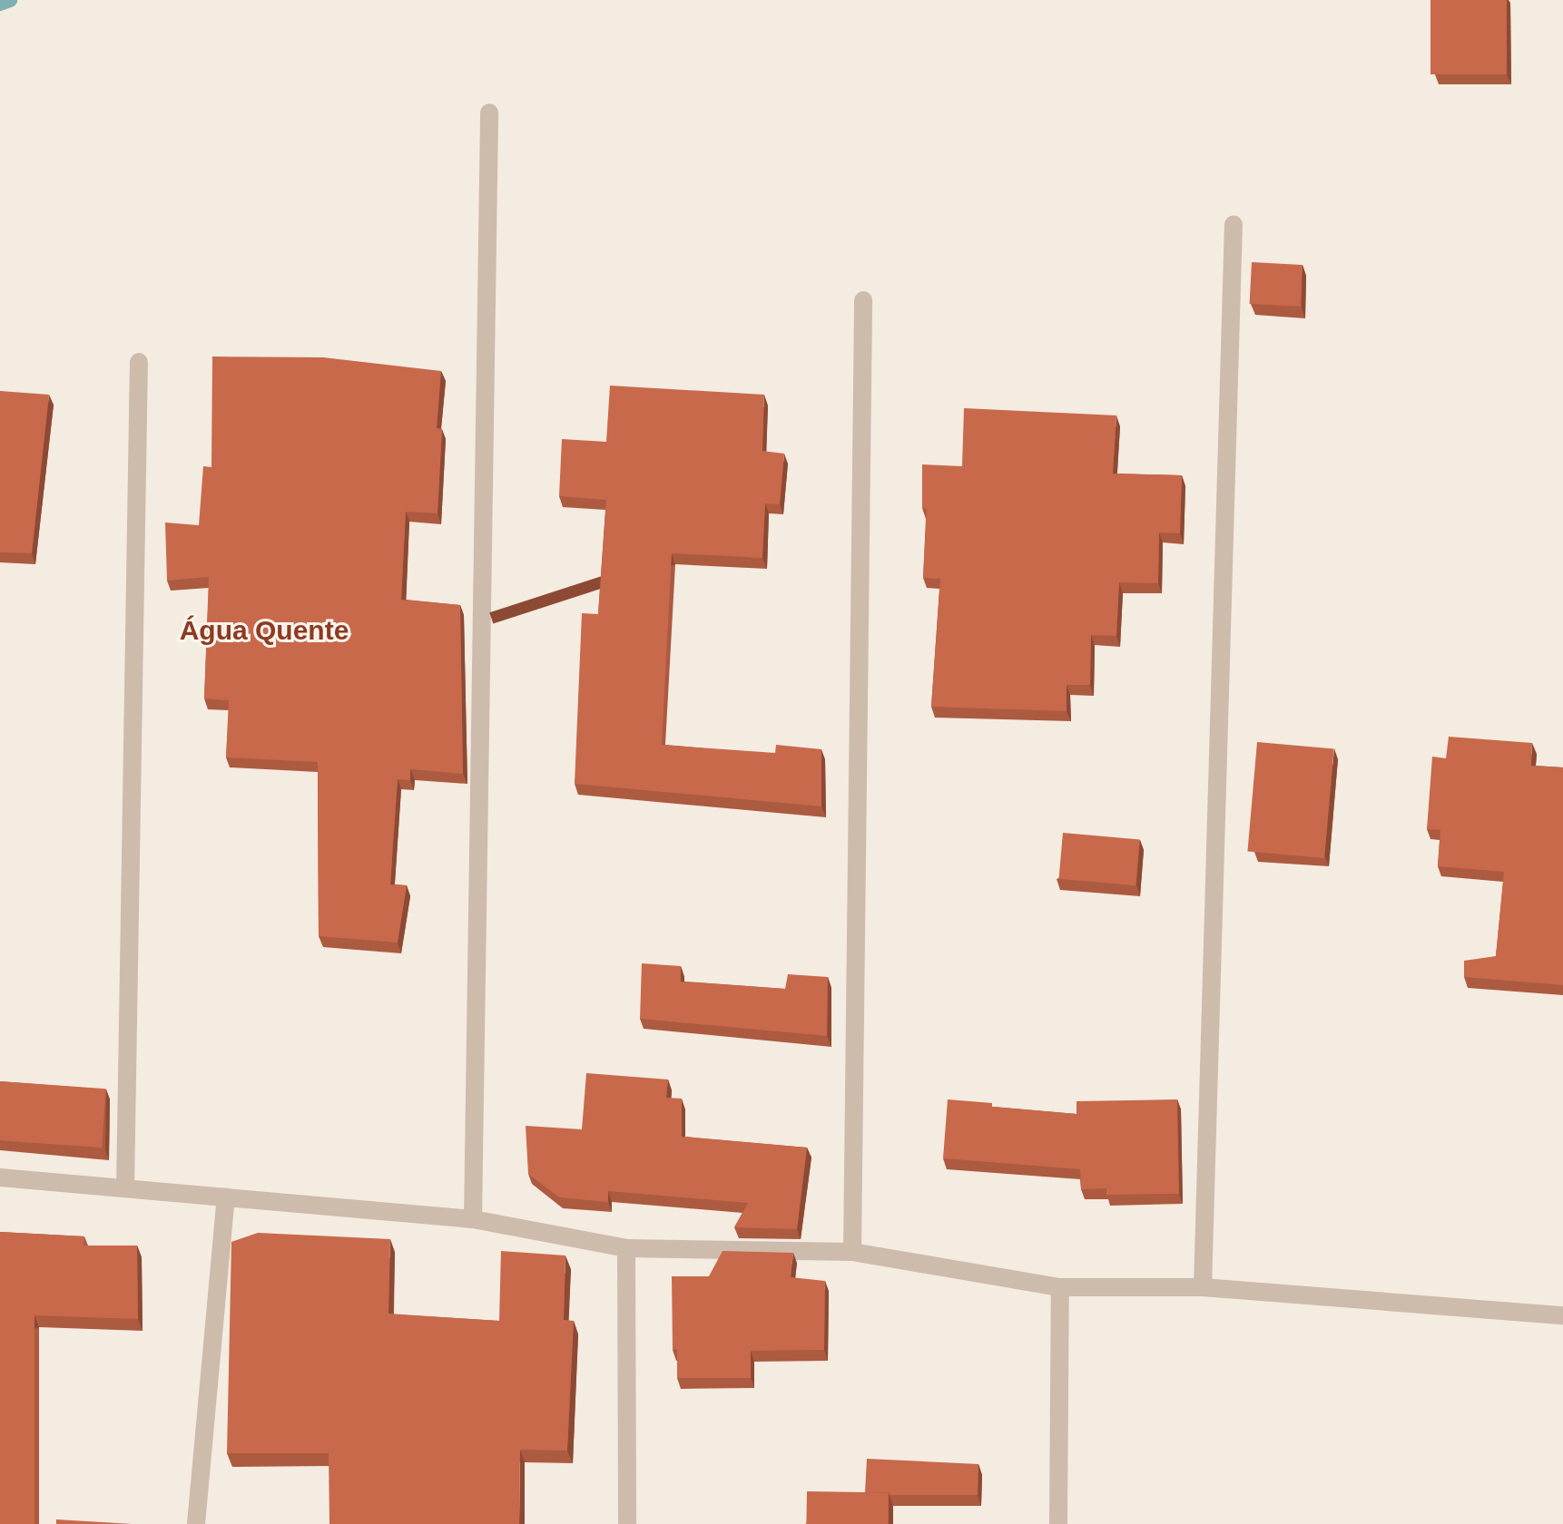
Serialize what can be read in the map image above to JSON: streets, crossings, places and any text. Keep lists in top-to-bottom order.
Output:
{
  "districts": ["Água Quente"]
}
